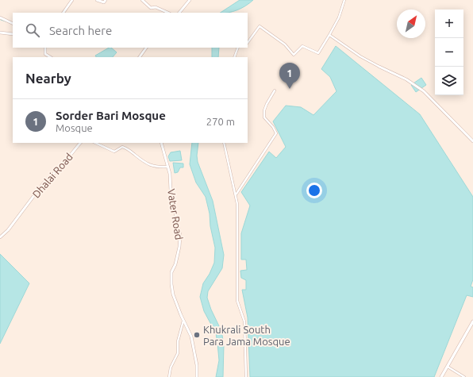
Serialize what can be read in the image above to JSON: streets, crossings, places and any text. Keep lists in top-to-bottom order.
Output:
{
  "streets": {
    "street": ["Dhalai Road", "Vater Road"]
  },
  "places": ["Khukrali South Para Jama Mosque"],
  "north": "top right",
  "page": {
    "map_buttons": ["+", "−"],
    "search": "Search here",
    "heading": "Nearby",
    "pins": "1",
    "list": [
      {
        "mark": "1",
        "name": "Sorder Bari Mosque",
        "note": "Mosque",
        "value": "270 m"
      }
    ]
  }
}
